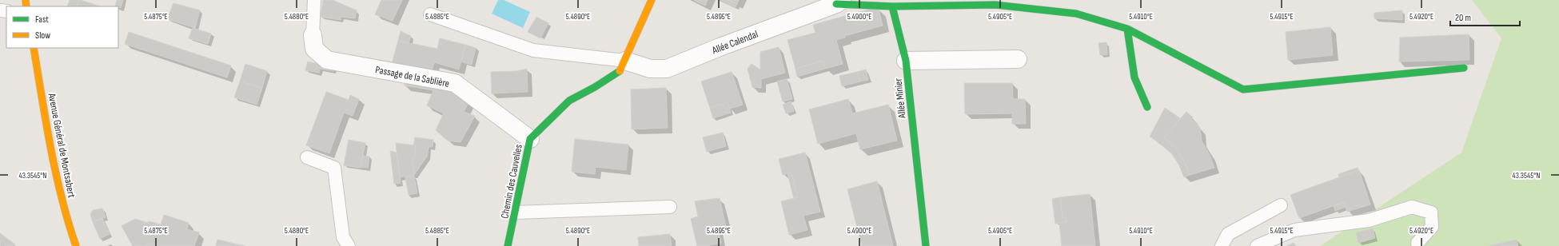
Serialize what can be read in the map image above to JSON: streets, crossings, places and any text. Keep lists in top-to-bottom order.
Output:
{
  "streets": {
    "street": [
      "Allée Calendal",
      "Passage de la Sablière",
      "Allée Minier",
      "Avenue Général de Montsabert",
      "Chemin des Cauvelles"
    ]
  },
  "crossings": [
    ["Allée Calendal", "Chemin des Cauvelles"],
    ["Passage de la Sablière", "Chemin des Cauvelles"]
  ],
  "legend": ["Fast", "Slow"],
  "scale_bar": "20 m",
  "coordinates": [
    "5.4875°E",
    "5.4880°E",
    "5.4885°E",
    "5.4890°E",
    "5.4895°E",
    "5.4900°E",
    "5.4905°E",
    "5.4910°E",
    "5.4915°E",
    "5.4920°E",
    "43.3545°N"
  ]
}
